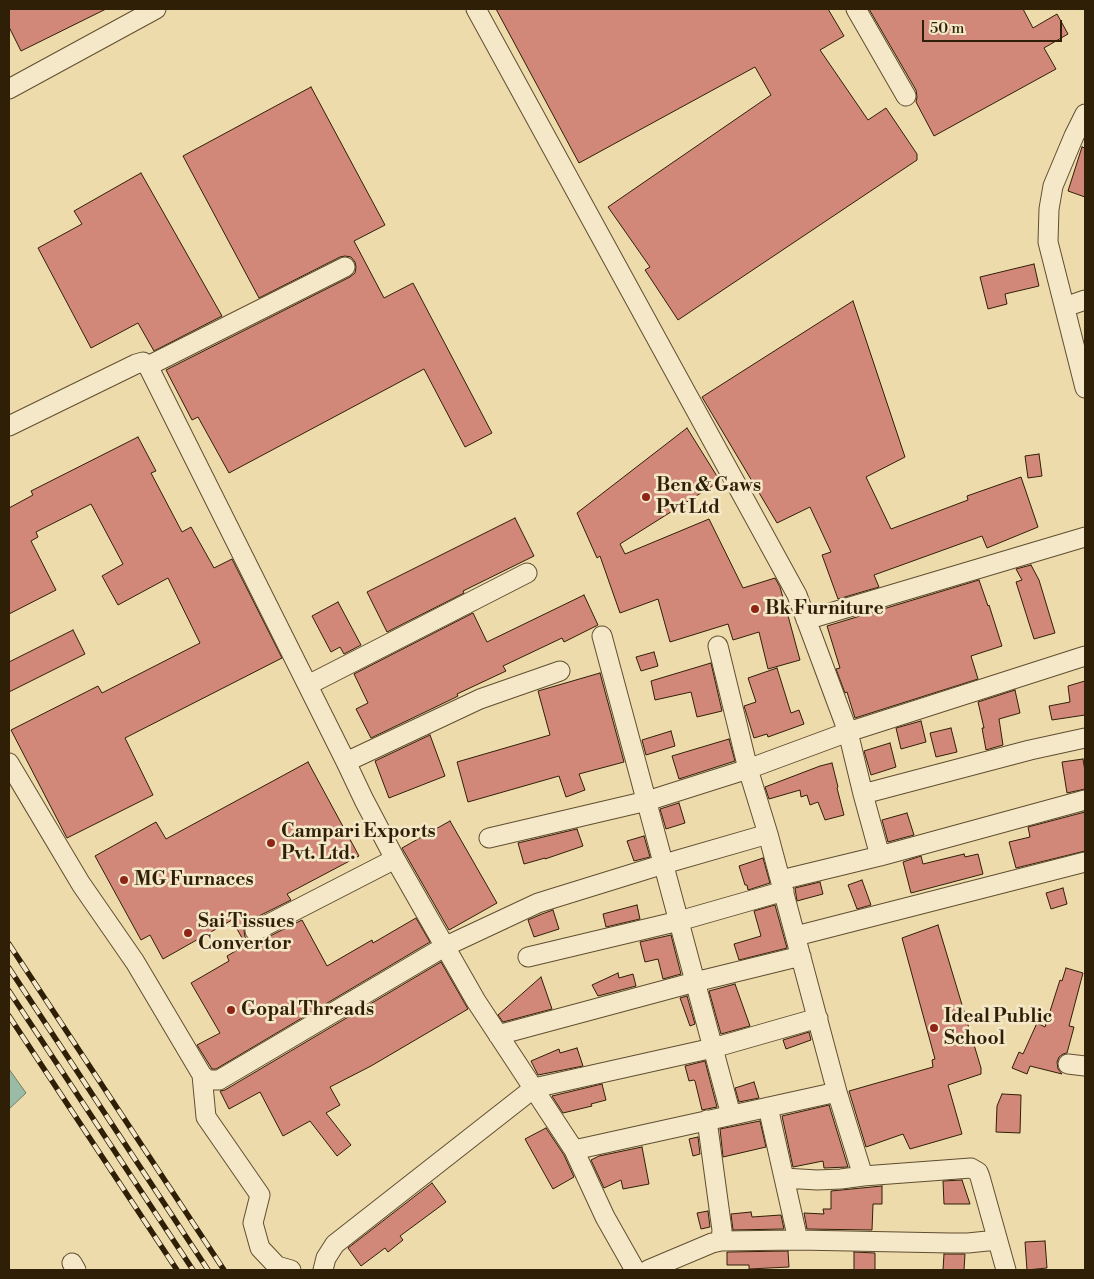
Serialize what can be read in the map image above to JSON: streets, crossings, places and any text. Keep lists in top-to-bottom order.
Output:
{
  "places": [
    "Ben & Gaws Pvt Ltd",
    "Bk Furniture",
    "Campari Exports Pvt. Ltd.",
    "MG Furnaces",
    "Sai Tissues Convertor",
    "Gopal Threads",
    "Ideal Public School"
  ],
  "scale_bar": "50 m"
}
